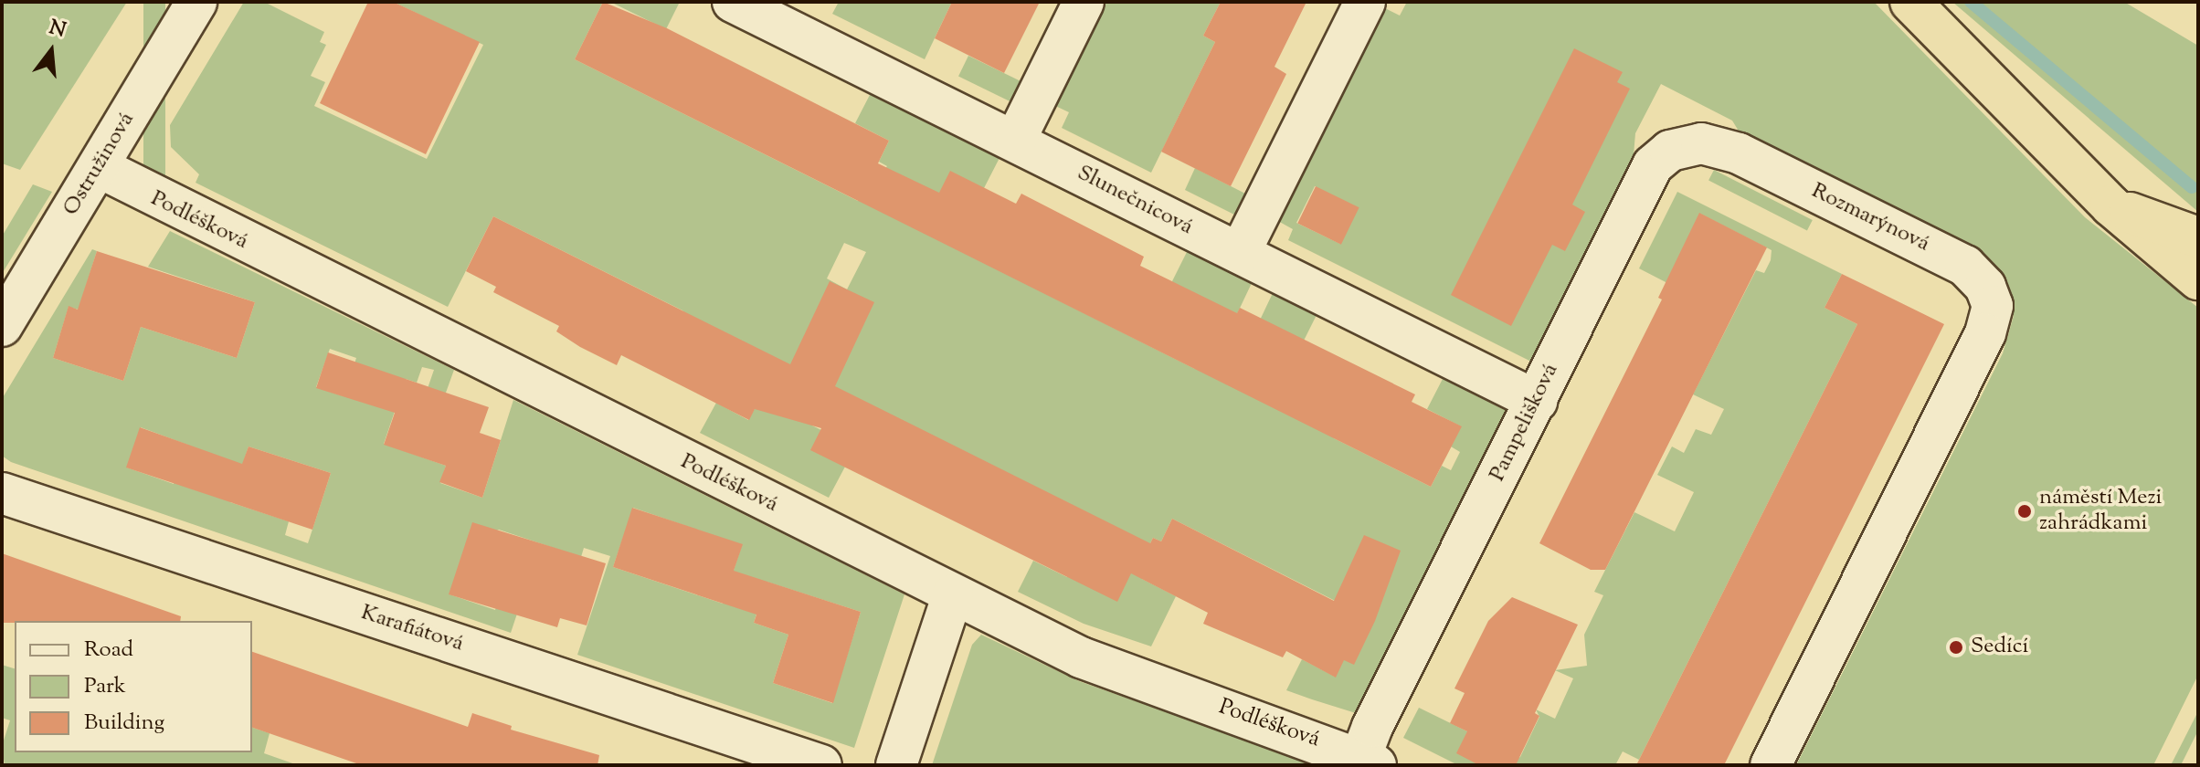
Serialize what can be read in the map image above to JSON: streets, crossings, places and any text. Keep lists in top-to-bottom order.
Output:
{
  "streets": {
    "street": [
      "Ostružinová",
      "Slunečnicová",
      "Rozmarýnová",
      "Podléšková",
      "Pampelišková",
      "Karafiátová"
    ]
  },
  "crossings": [
    ["Ostružinová", "Podléšková"],
    ["Slunečnicová", "Pampelišková"],
    ["Rozmarýnová", "Pampelišková"],
    ["Podléšková", "Pampelišková"]
  ],
  "places": ["náměstí Mezi zahrádkami", "Sedící"],
  "legend": ["Road", "Park", "Building"],
  "north": "top"
}
